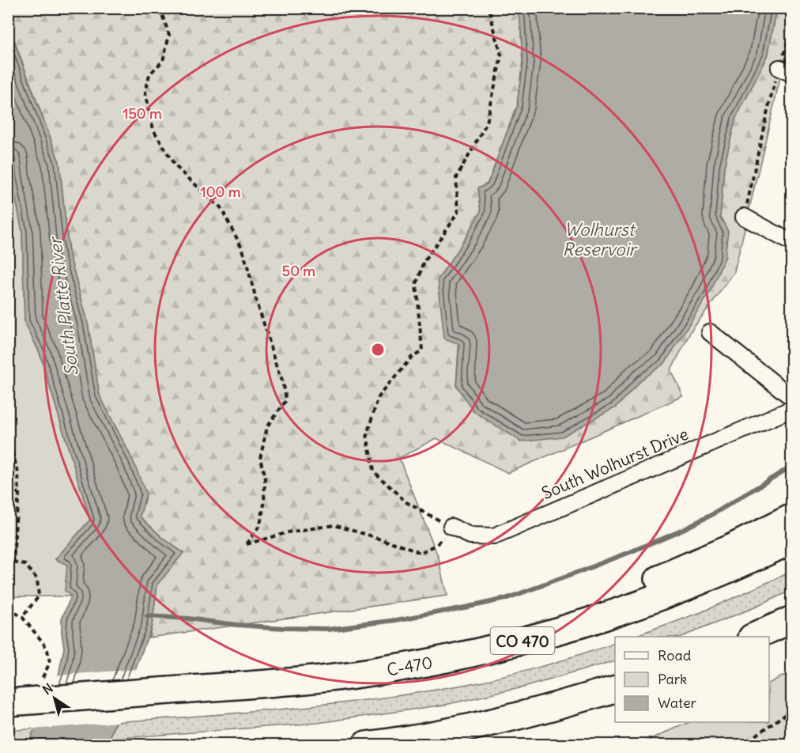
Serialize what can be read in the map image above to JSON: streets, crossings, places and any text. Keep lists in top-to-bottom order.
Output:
{
  "streets": {
    "highway": ["CO 470", "C-470"],
    "street": ["South Wolhurst Drive"]
  },
  "water": ["Wolhurst Reservoir", "South Platte River"],
  "legend": ["Road", "Park", "Water"],
  "north": "top left",
  "rings": ["150 m", "100 m", "50 m"]
}
